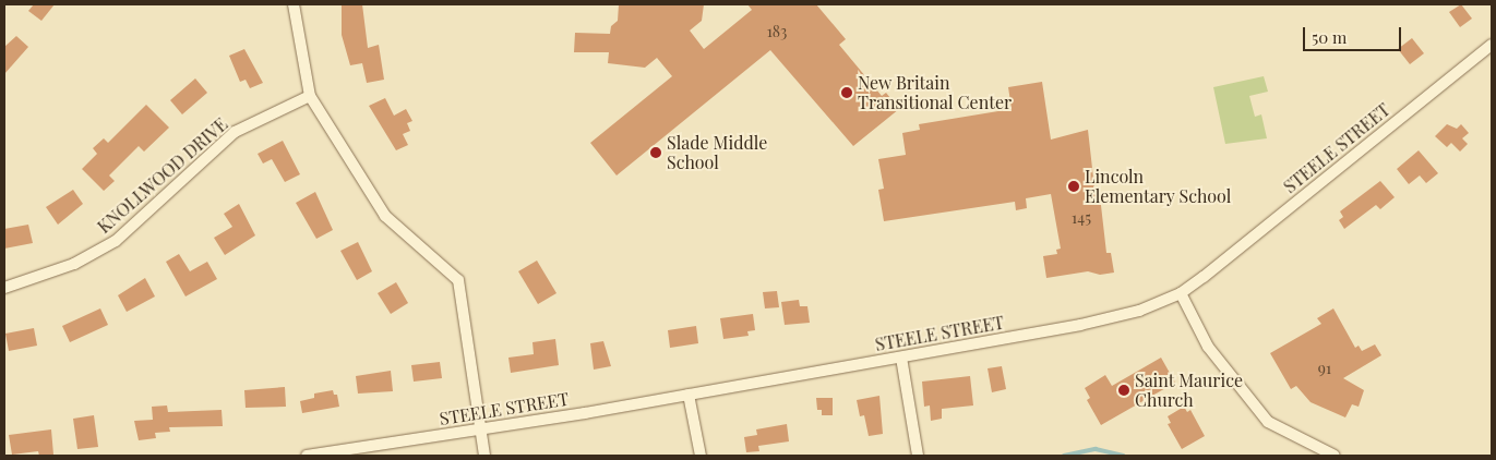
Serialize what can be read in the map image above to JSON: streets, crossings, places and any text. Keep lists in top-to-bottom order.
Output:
{
  "streets": {
    "street": ["STEELE STREET", "KNOLLWOOD DRIVE"]
  },
  "places": [
    "New Britain Transitional Center",
    "Slade Middle School",
    "Lincoln Elementary School",
    "Saint Maurice Church"
  ],
  "house_numbers": ["183", "145", "91"],
  "scale_bar": "50 m"
}
